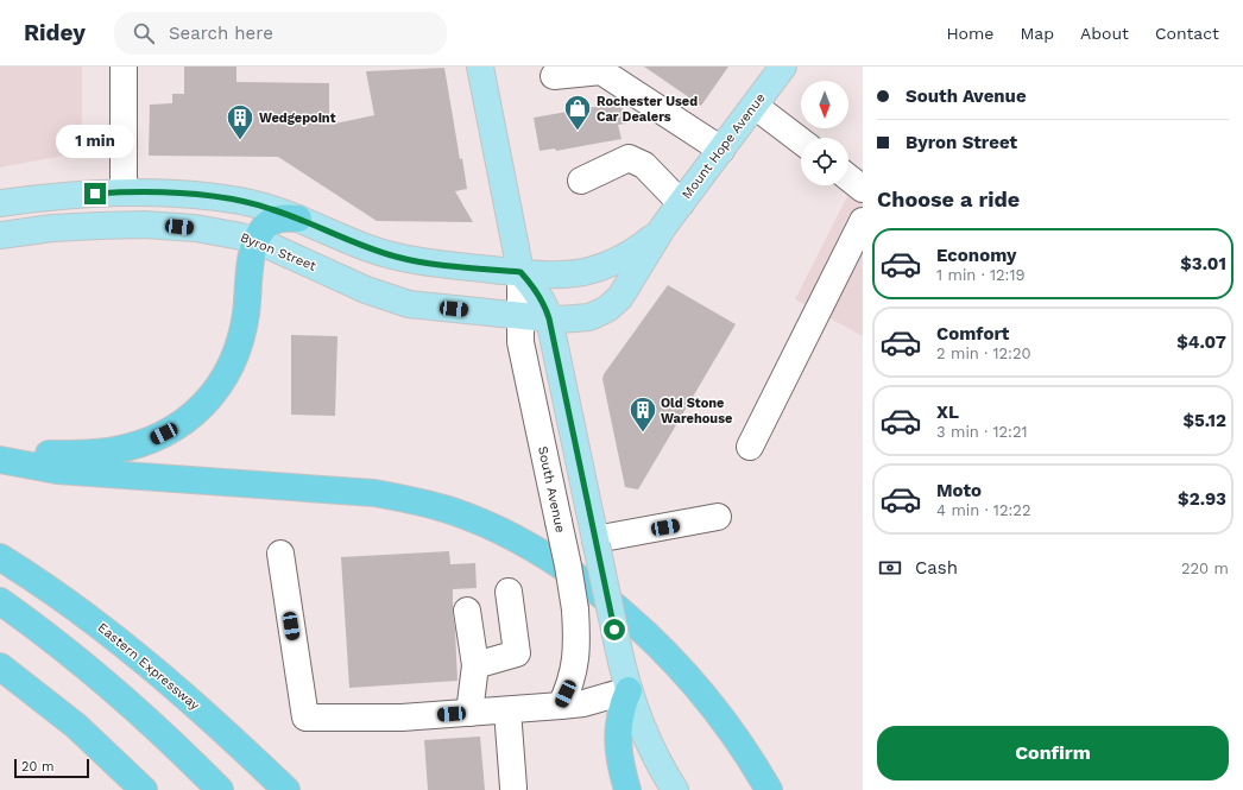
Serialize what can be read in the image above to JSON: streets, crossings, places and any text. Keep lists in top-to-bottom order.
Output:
{
  "streets": {
    "highway": ["Eastern Expressway"],
    "main road": ["Mount Hope Avenue", "Byron Street", "South Avenue"]
  },
  "crossings": [
    ["Mount Hope Avenue", "Byron Street"],
    ["Mount Hope Avenue", "South Avenue"],
    ["Byron Street", "South Avenue"]
  ],
  "places": {
    "shop": ["Rochester Used Car Dealers"],
    "building": ["Wedgepoint", "Old Stone Warehouse"]
  },
  "scale_bar": "20 m",
  "north": "bottom",
  "page": {
    "header": "Ridey",
    "search": "Search here",
    "nav": [
      "Home",
      "Map",
      "About",
      "Contact"
    ],
    "banner": ["South Avenue", "Byron Street"],
    "bubble": "1 min",
    "heading": "Choose a ride",
    "list": [
      {
        "name": "Economy",
        "note": "1 min · 12:19",
        "value": "$3.01"
      },
      {
        "name": "Comfort",
        "note": "2 min · 12:20",
        "value": "$4.07"
      },
      {
        "name": "XL",
        "note": "3 min · 12:21",
        "value": "$5.12"
      },
      {
        "name": "Moto",
        "note": "4 min · 12:22",
        "value": "$2.93"
      }
    ],
    "pay": ["Cash", "220 m"],
    "buttons": "Confirm",
    "scale": "20 m"
  }
}
